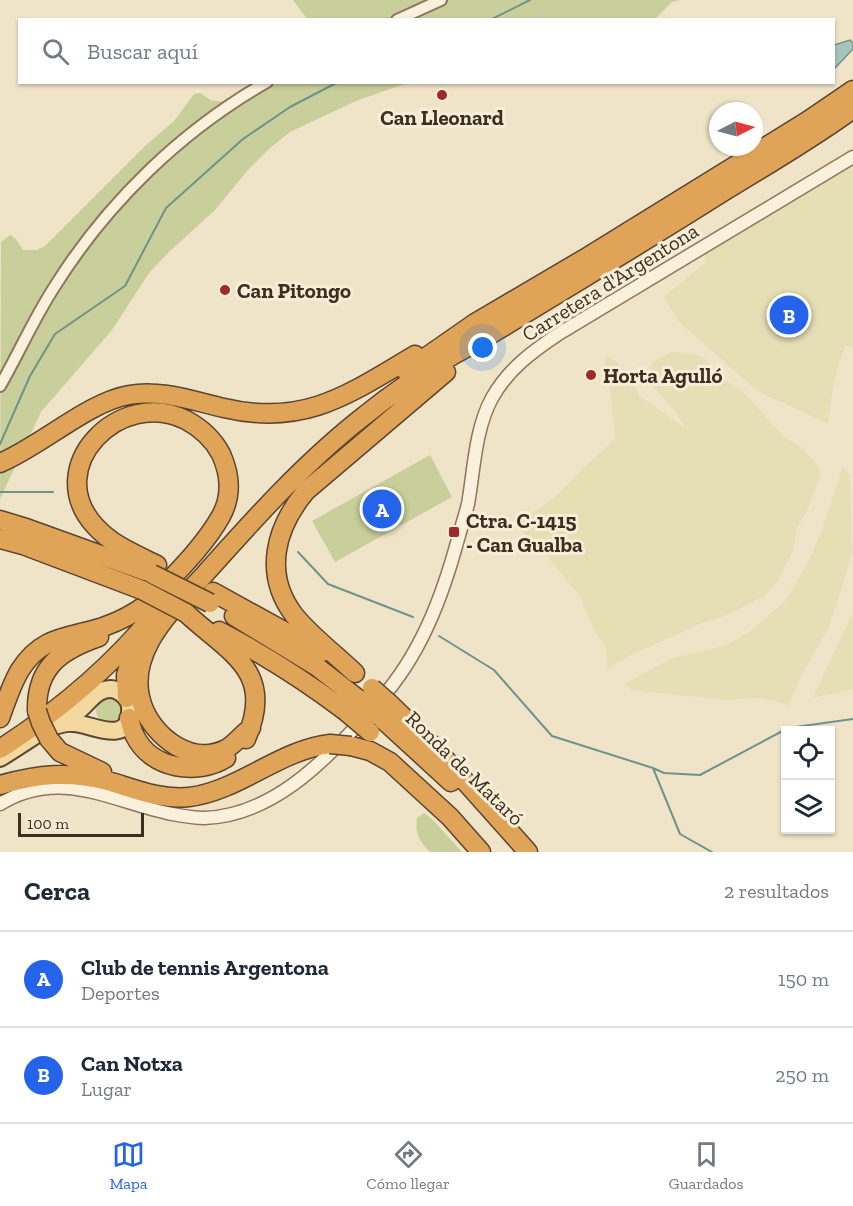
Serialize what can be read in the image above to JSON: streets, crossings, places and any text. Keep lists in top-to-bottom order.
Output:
{
  "streets": {
    "highway": ["Ronda de Mataró"],
    "street": ["Carretera d'Argentona"]
  },
  "places": {
    "other": ["Can Lleonard", "Can Pitongo", "Horta Agulló"],
    "transit": ["Ctra. C-1415 - Can Gualba"]
  },
  "scale_bar": "100 m",
  "north": "right",
  "page": {
    "search": "Buscar aquí",
    "pins": ["B", "A"],
    "scale": "100 m",
    "heading": ["Cerca", "2 resultados"],
    "list": [
      {
        "mark": "A",
        "name": "Club de tennis Argentona",
        "note": "Deportes",
        "value": "150 m"
      },
      {
        "mark": "B",
        "name": "Can Notxa",
        "note": "Lugar",
        "value": "250 m"
      }
    ],
    "nav": ["Mapa", "Cómo llegar", "Guardados"]
  }
}
